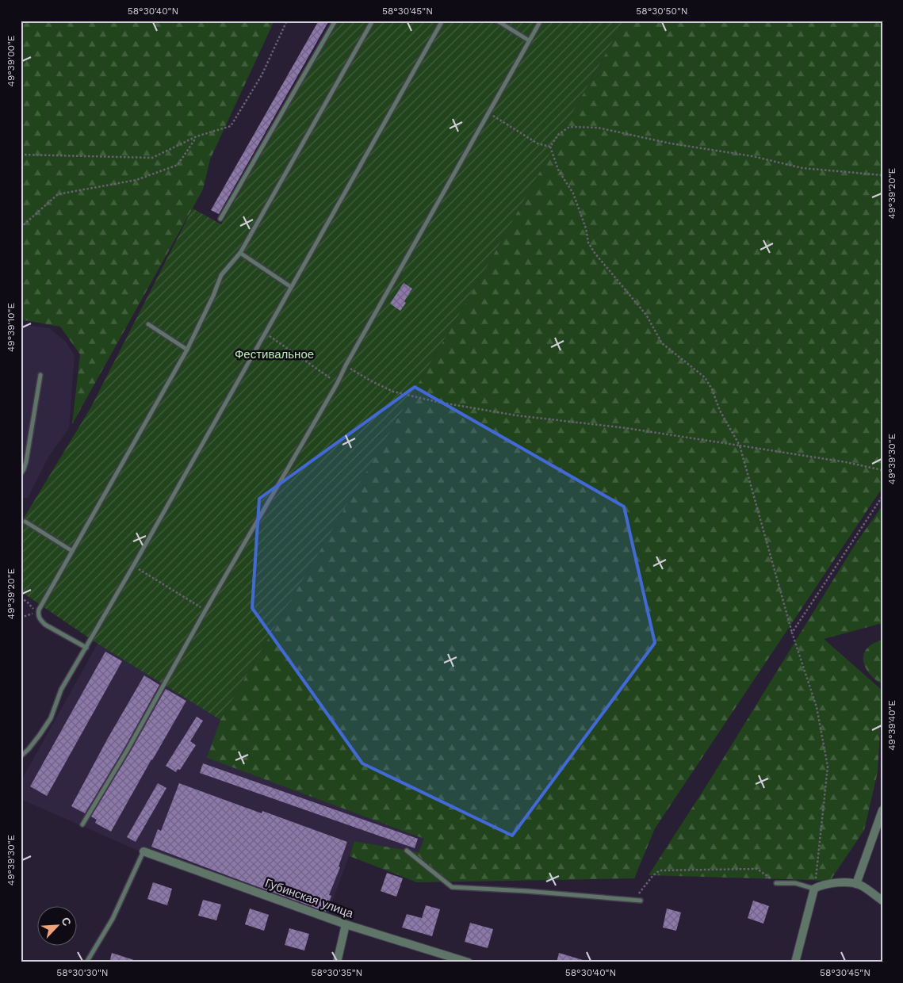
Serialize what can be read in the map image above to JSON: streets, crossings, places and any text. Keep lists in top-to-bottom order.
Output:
{
  "streets": {
    "street": ["Губинская улица"]
  },
  "parks": ["Фестивальное"],
  "north": "top right",
  "coordinates": [
    "58°30'40\"N",
    "58°30'45\"N",
    "58°30'50\"N",
    "49°39'00\"E",
    "49°39'20\"E",
    "49°39'10\"E",
    "49°39'30\"E",
    "49°39'40\"E",
    "58°30'30\"N",
    "58°30'35\"N"
  ]
}
